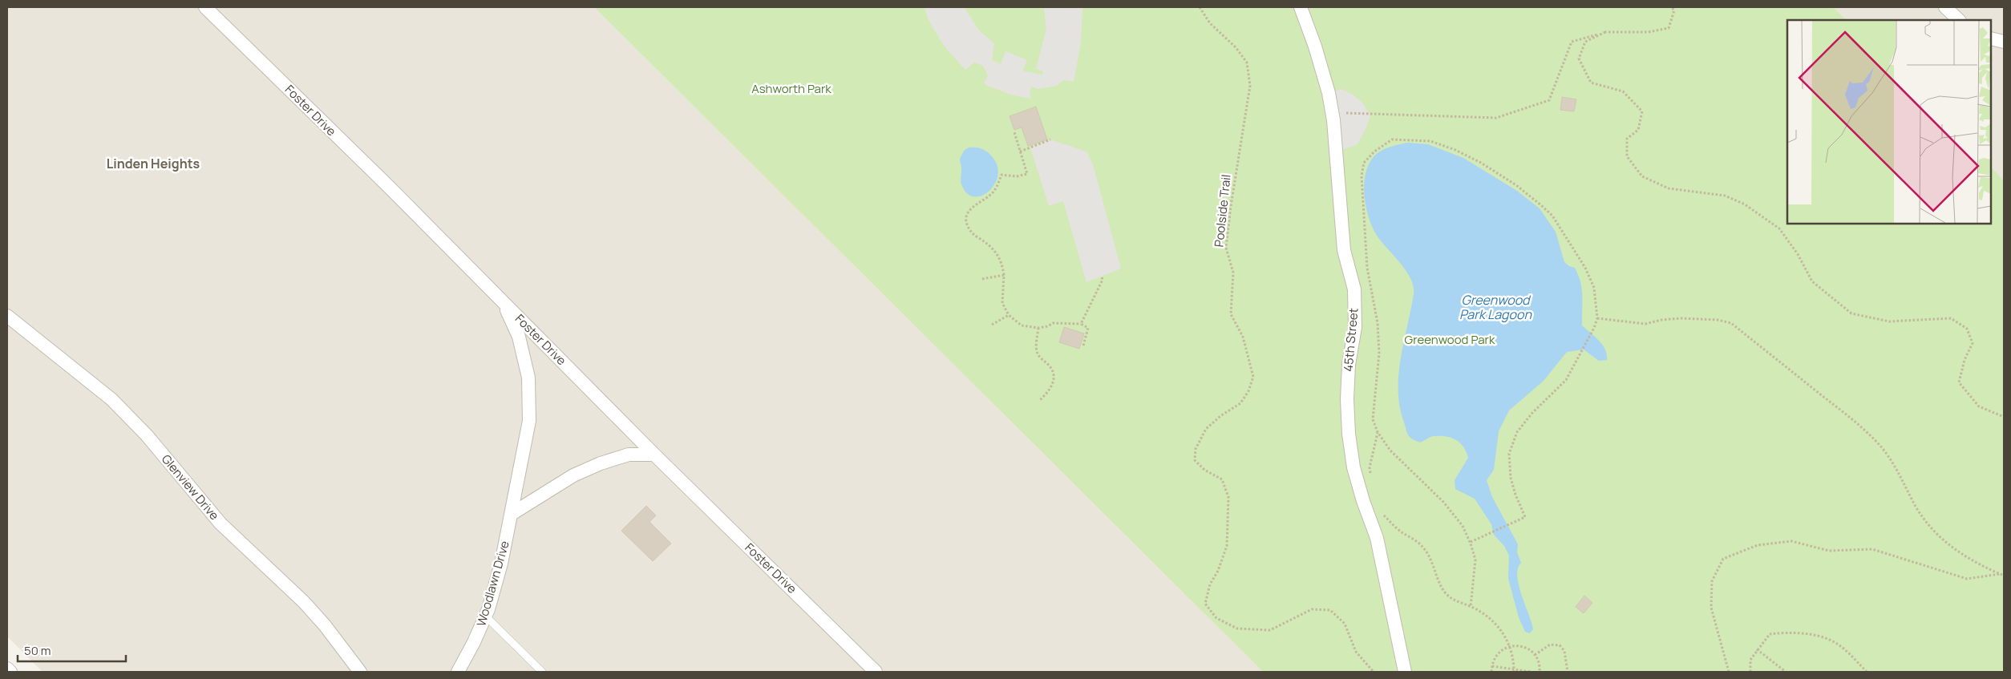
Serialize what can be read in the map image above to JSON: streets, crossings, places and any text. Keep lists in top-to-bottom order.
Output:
{
  "streets": {
    "street": [
      "Foster Drive",
      "45th Street",
      "Glenview Drive",
      "Woodlawn Drive"
    ],
    "path": ["Poolside Trail"]
  },
  "crossings": [
    ["Foster Drive", "Woodlawn Drive"]
  ],
  "districts": ["Linden Heights"],
  "water": ["Greenwood Park Lagoon"],
  "parks": ["Ashworth Park", "Greenwood Park"],
  "scale_bar": "50 m"
}
